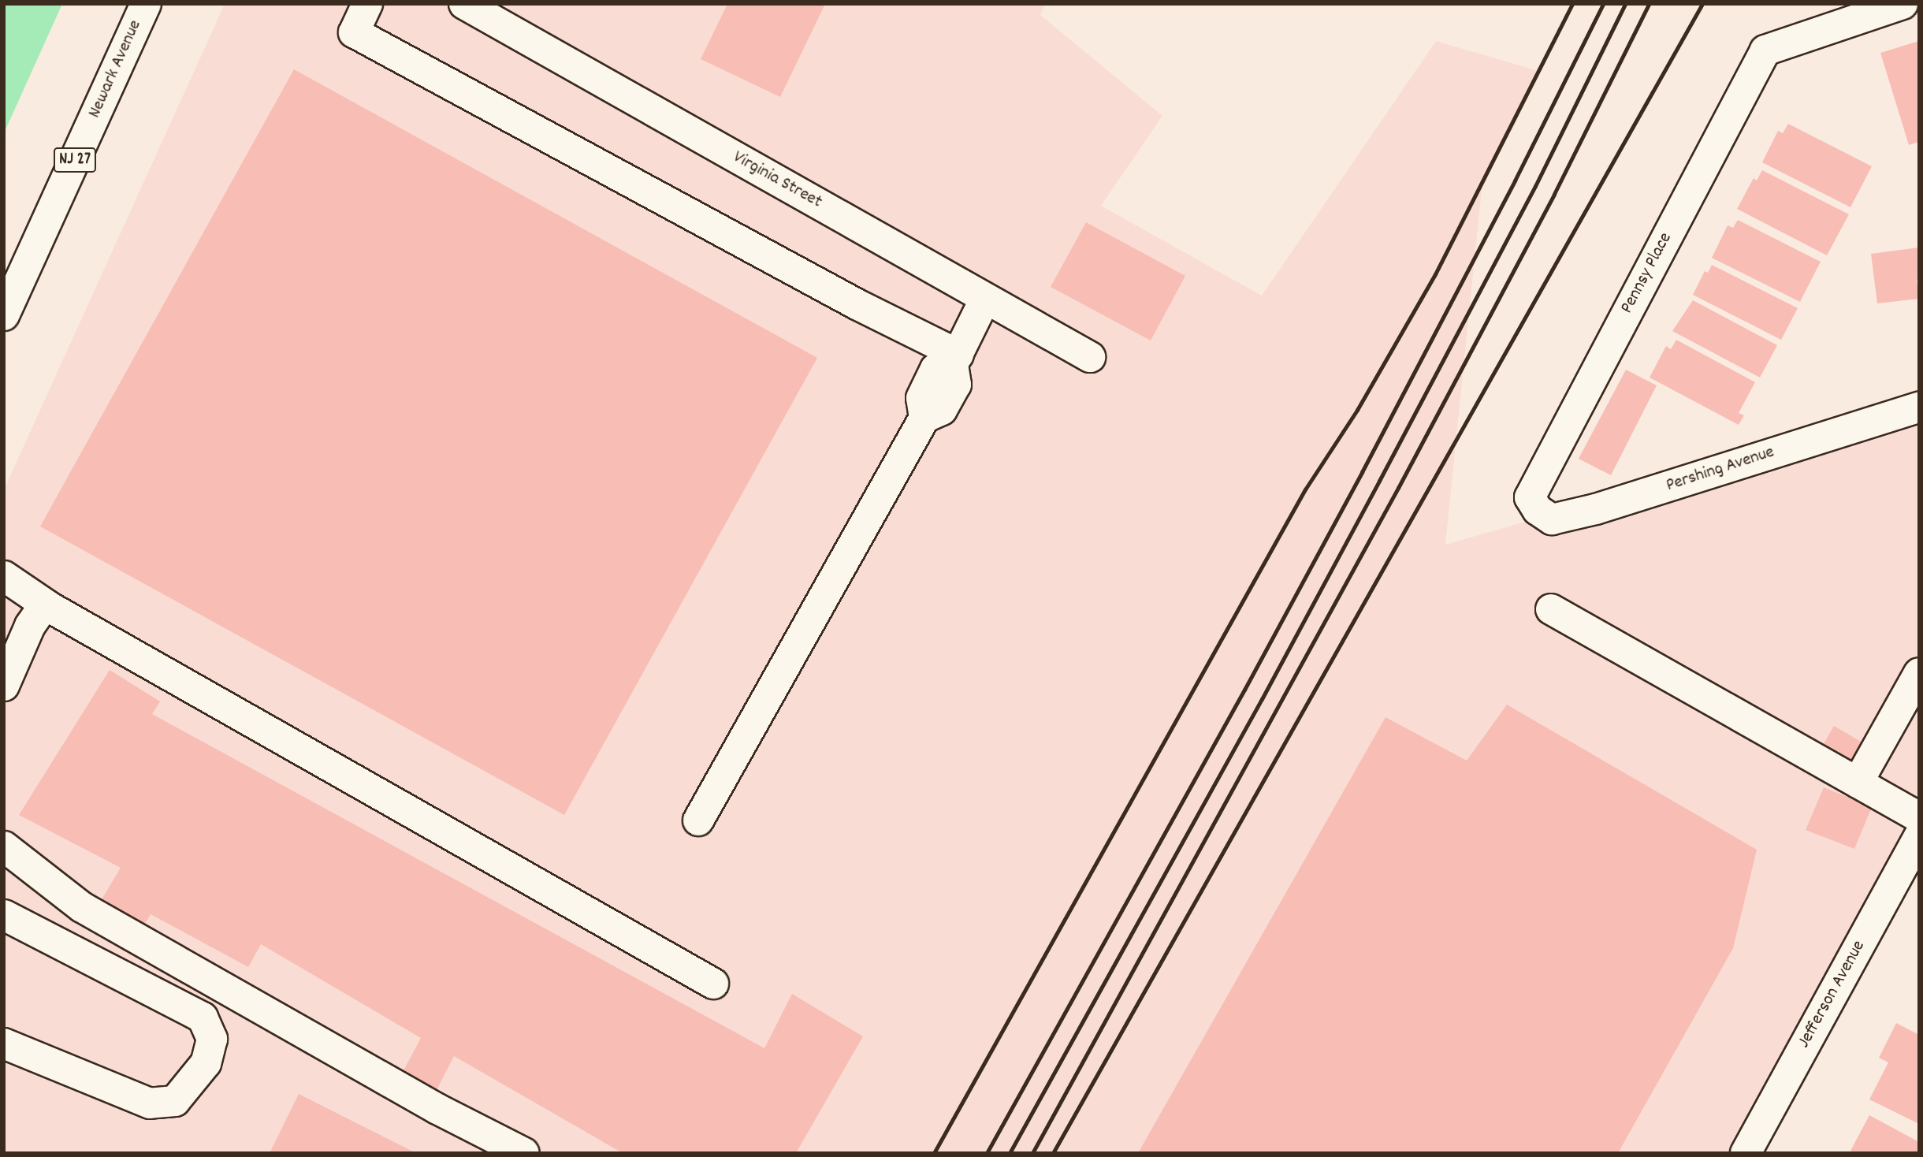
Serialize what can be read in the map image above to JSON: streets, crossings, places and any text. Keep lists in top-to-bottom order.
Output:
{
  "streets": {
    "street": [
      "Newark Avenue",
      "NJ 27",
      "Virginia Street",
      "Pennsy Place",
      "Pershing Avenue",
      "Jefferson Avenue"
    ]
  },
  "crossings": [
    ["Pennsy Place", "Pershing Avenue"]
  ]
}
